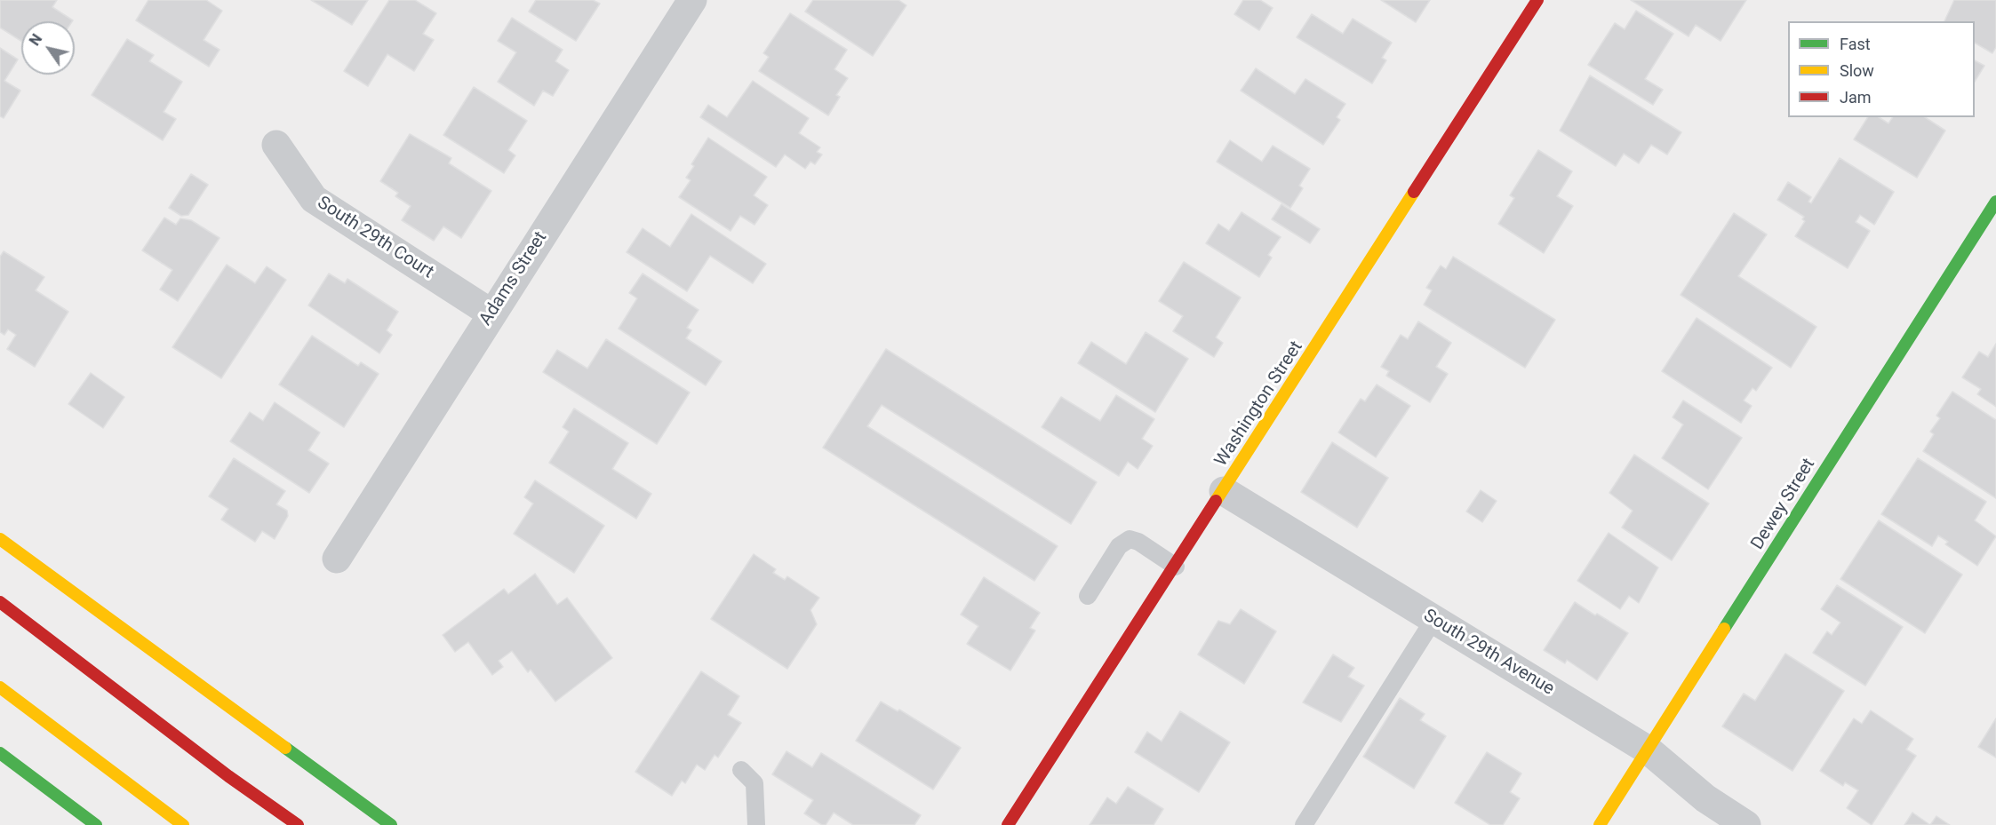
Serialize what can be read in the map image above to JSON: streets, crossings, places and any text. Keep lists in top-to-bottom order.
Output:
{
  "streets": {
    "main road": ["Washington Street", "Dewey Street"],
    "street": ["South 29th Court", "Adams Street", "South 29th Avenue"]
  },
  "crossings": [
    ["South 29th Court", "Adams Street"],
    ["Washington Street", "South 29th Avenue"],
    ["Dewey Street", "South 29th Avenue"]
  ],
  "legend": ["Fast", "Slow", "Jam"],
  "north": "top left"
}
